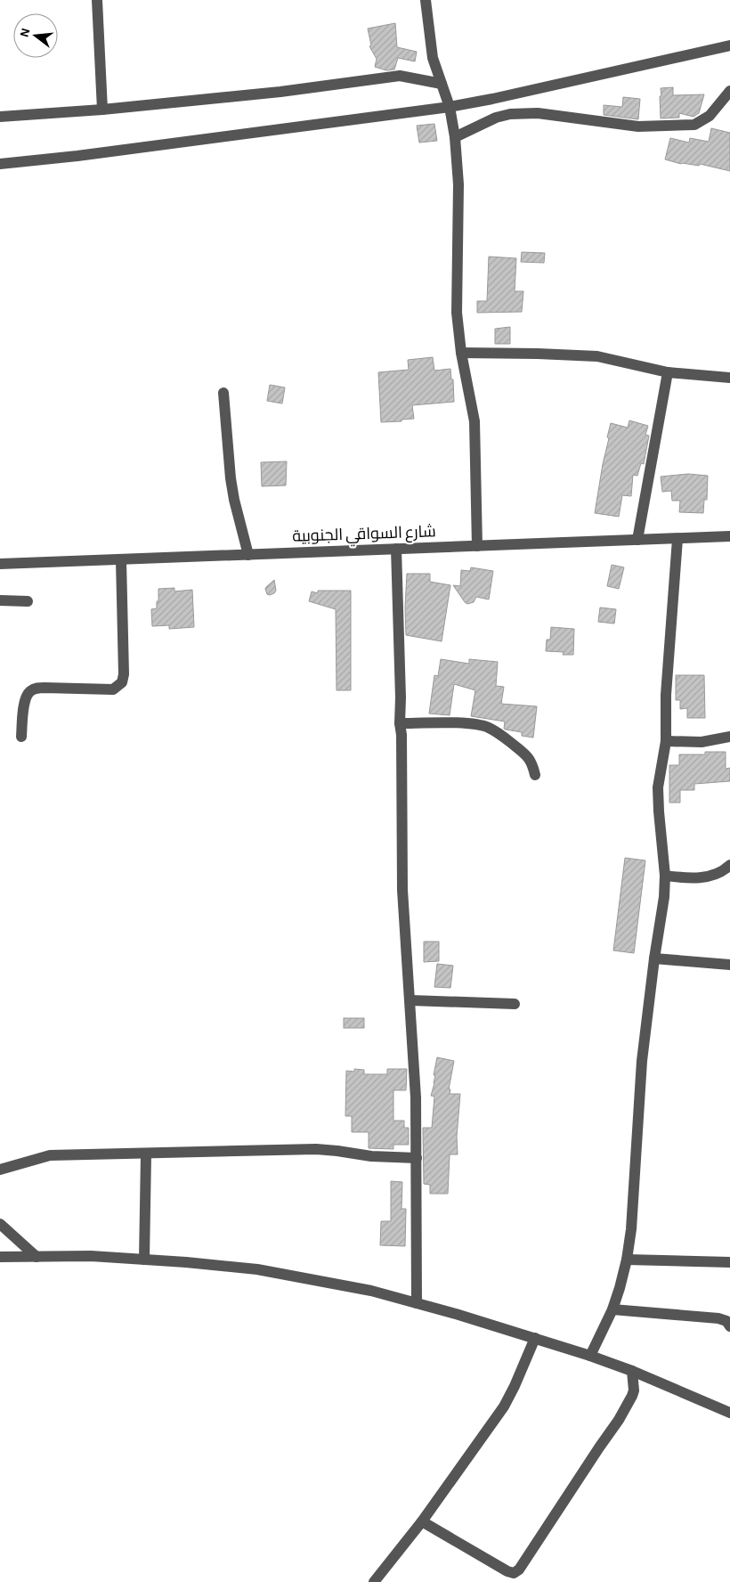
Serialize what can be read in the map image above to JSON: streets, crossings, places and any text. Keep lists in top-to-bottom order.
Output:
{
  "streets": {
    "street": ["شارع السواقي الجنوبية"]
  },
  "north": "left"
}
